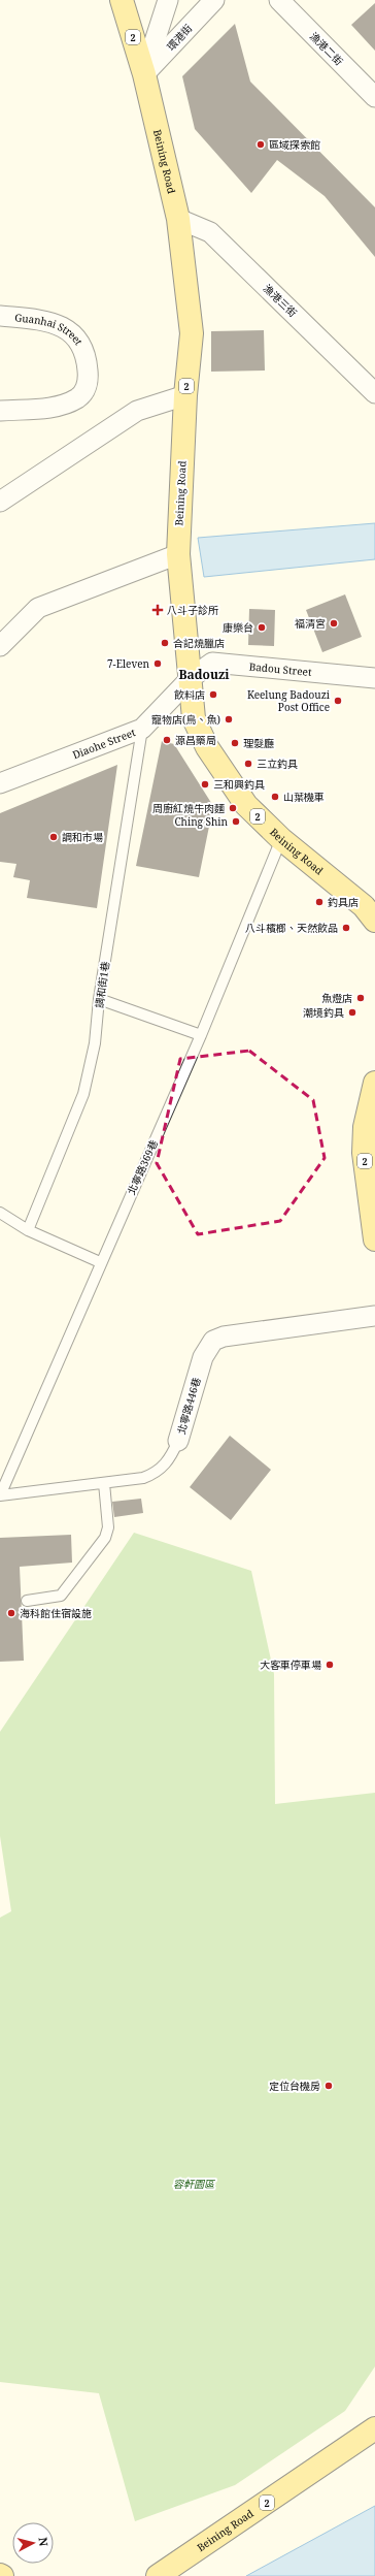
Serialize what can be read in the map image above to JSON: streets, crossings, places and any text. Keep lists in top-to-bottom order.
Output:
{
  "streets": {
    "main road": ["2", "Beining Road"],
    "street": [
      "環港街",
      "漁港二街",
      "漁港三街",
      "Guanhai Street",
      "Badou Street",
      "Diaohe Street",
      "北寧路446巷"
    ],
    "lane": ["調和街1巷", "北寧路369巷"]
  },
  "crossings": [
    ["環港街", "Beining Road"],
    ["Beining Road", "漁港三街"],
    ["Beining Road", "Badou Street"],
    ["Beining Road", "Diaohe Street"],
    ["Beining Road", "北寧路369巷"],
    ["Badou Street", "Diaohe Street"],
    ["Diaohe Street", "調和街1巷"],
    ["北寧路369巷", "北寧路446巷"]
  ],
  "districts": ["Badouzi"],
  "parks": ["容軒園區"],
  "places": {
    "other": [
      "區域探索館",
      "福清宮",
      "康樂台",
      "合記燒臘店",
      "7-Eleven",
      "飲料店",
      "Keelung Badouzi Post Office",
      "寵物店(鳥、魚)",
      "源昌藥局",
      "理髮廳",
      "三立釣具",
      "三和興釣具",
      "山葉機車",
      "周廚紅燒牛肉麵",
      "Ching Shin",
      "調和市場",
      "釣具店",
      "八斗檳榔、天然飲品",
      "魚燈店",
      "潮境釣具",
      "海科館住宿設施",
      "大客車停車場",
      "定位台機房"
    ],
    "health": ["八斗子診所"]
  },
  "north": "right"
}
